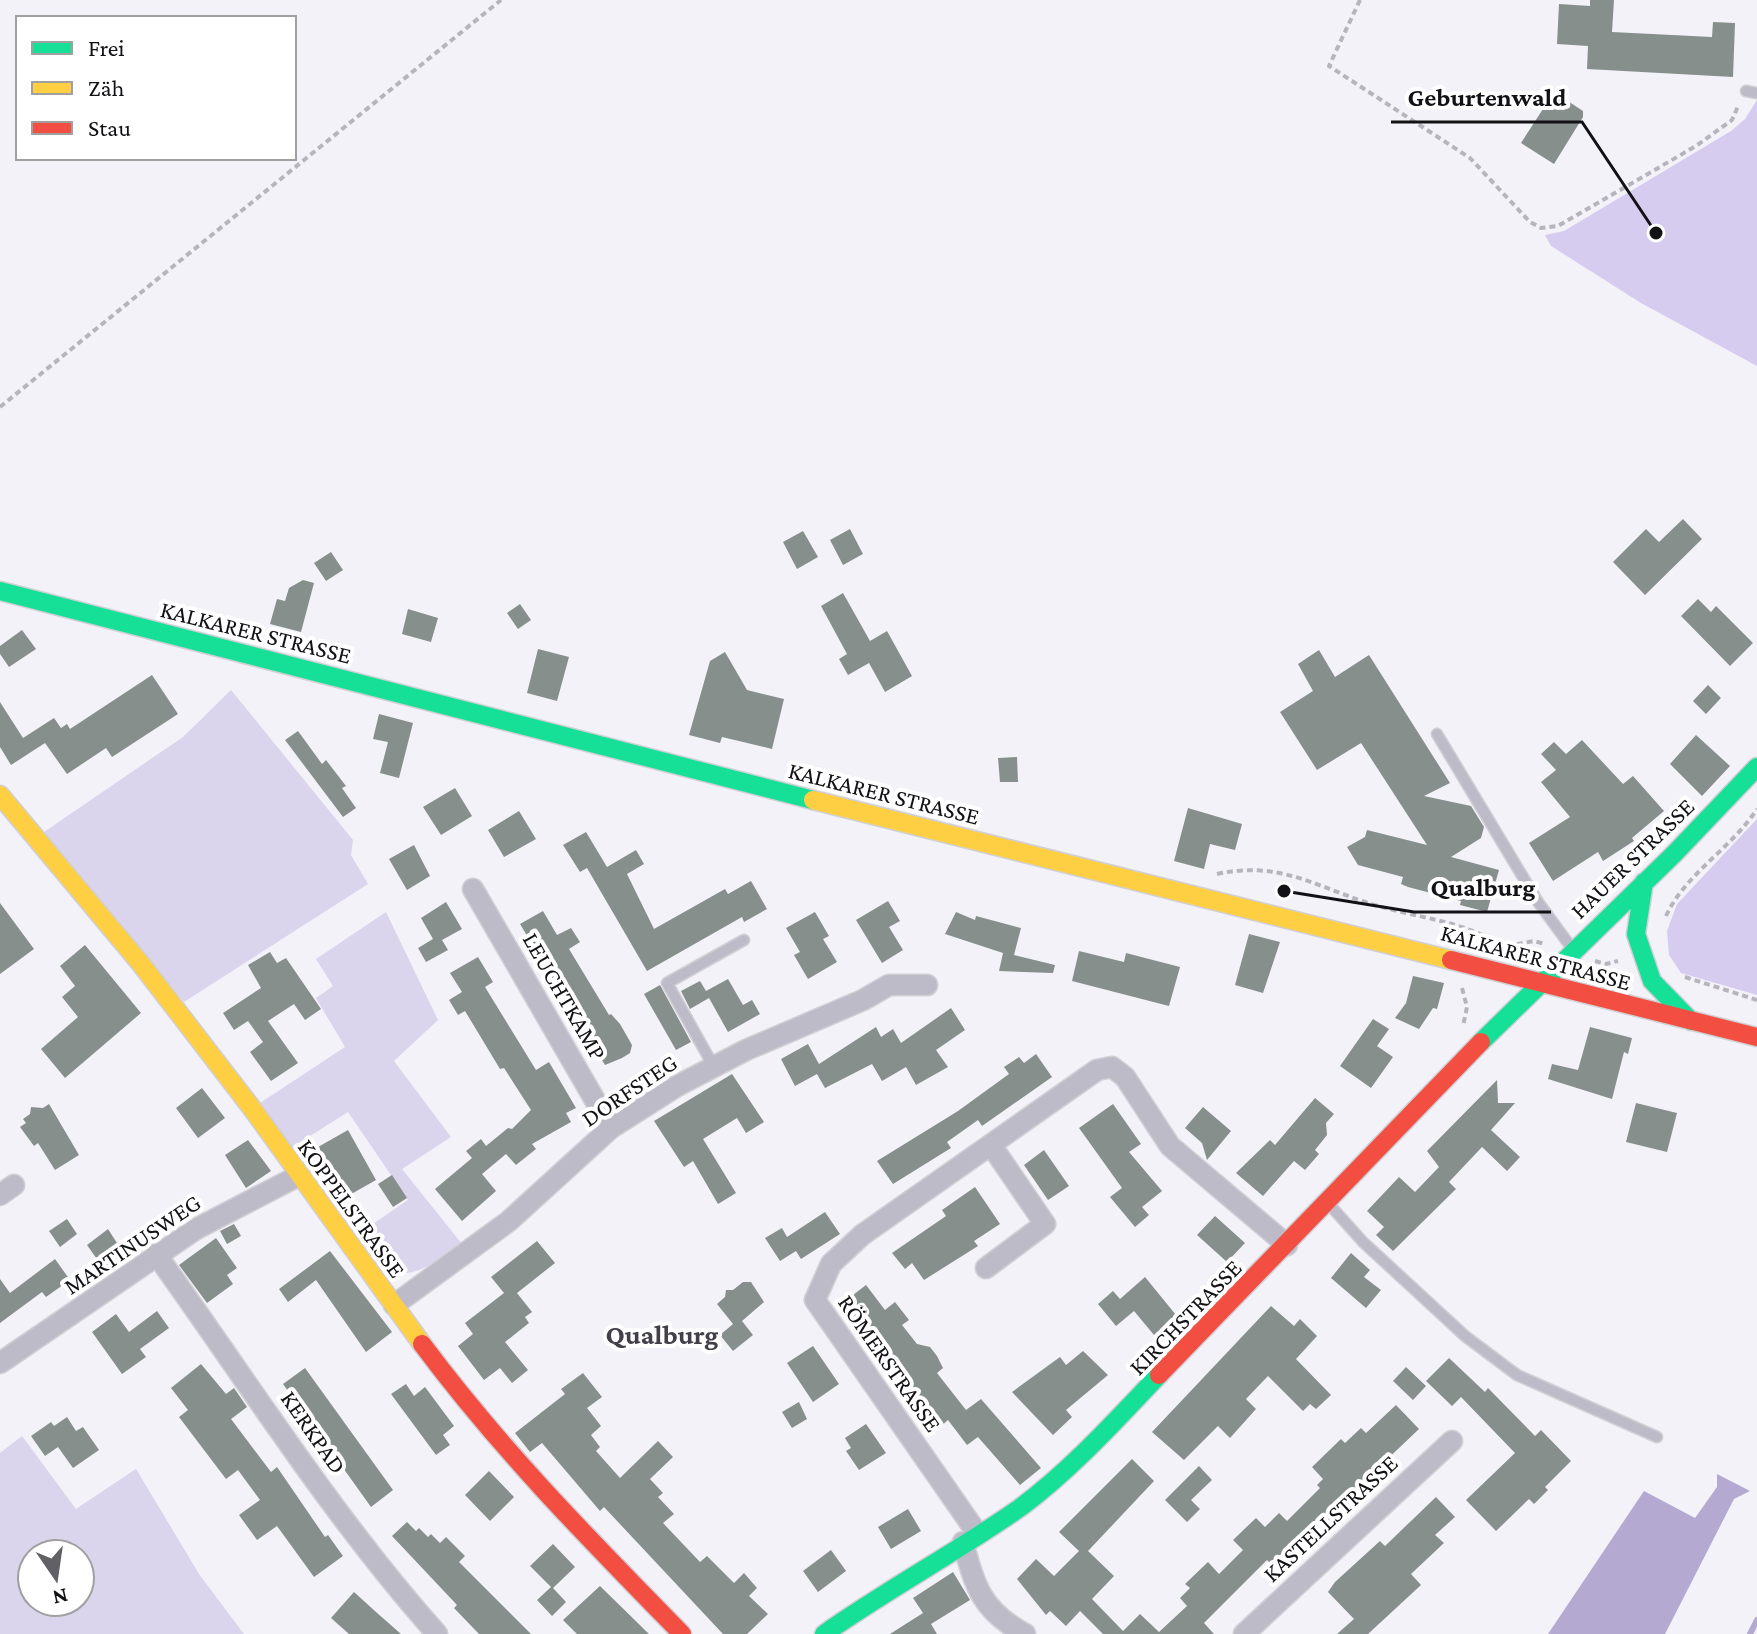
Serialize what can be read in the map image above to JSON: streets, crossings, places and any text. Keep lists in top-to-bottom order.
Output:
{
  "streets": {
    "street": [
      "KALKARER STRASSE",
      "HAUER STRASSE",
      "LEUCHTKAMP",
      "DORFSTEG",
      "KOPPELSTRASSE",
      "MARTINUSWEG",
      "KIRCHSTRASSE",
      "RÖMERSTRASSE",
      "KERKPAD",
      "KASTELLSTRASSE"
    ]
  },
  "crossings": [
    ["KALKARER STRASSE", "HAUER STRASSE"],
    ["KALKARER STRASSE", "KIRCHSTRASSE"],
    ["HAUER STRASSE", "KIRCHSTRASSE"],
    ["LEUCHTKAMP", "DORFSTEG"],
    ["DORFSTEG", "KOPPELSTRASSE"],
    ["KOPPELSTRASSE", "MARTINUSWEG"],
    ["MARTINUSWEG", "KERKPAD"],
    ["KIRCHSTRASSE", "RÖMERSTRASSE"]
  ],
  "districts": ["Qualburg"],
  "places": ["Geburtenwald", "Qualburg"],
  "legend": ["Frei", "Zäh", "Stau"],
  "north": "bottom"
}
